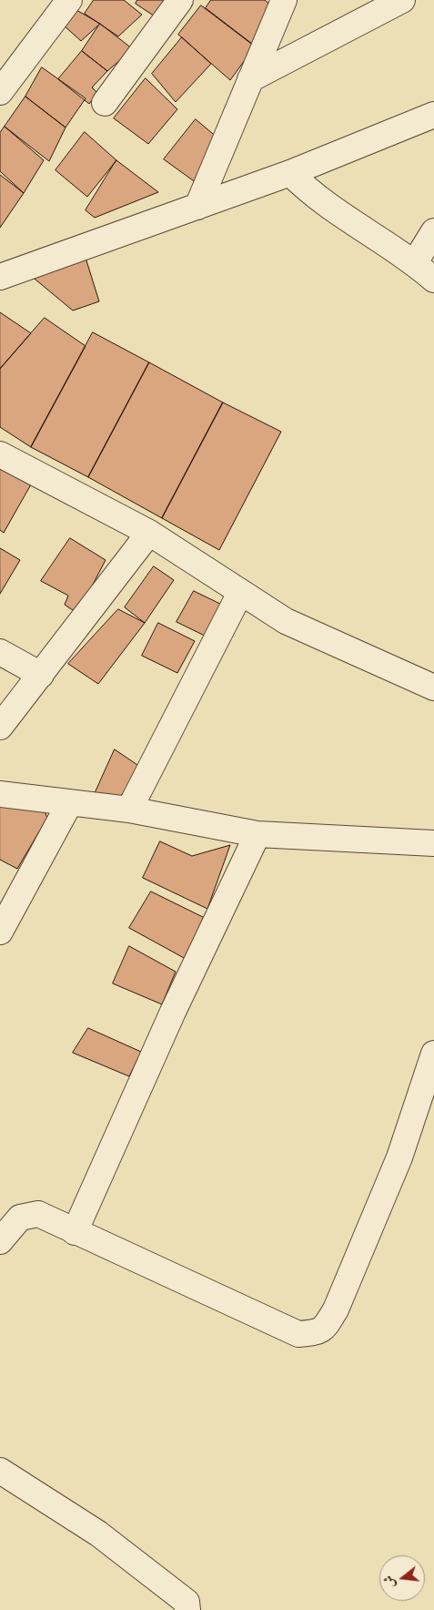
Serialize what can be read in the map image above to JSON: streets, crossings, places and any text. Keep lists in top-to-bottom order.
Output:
{
  "north": "left"
}
